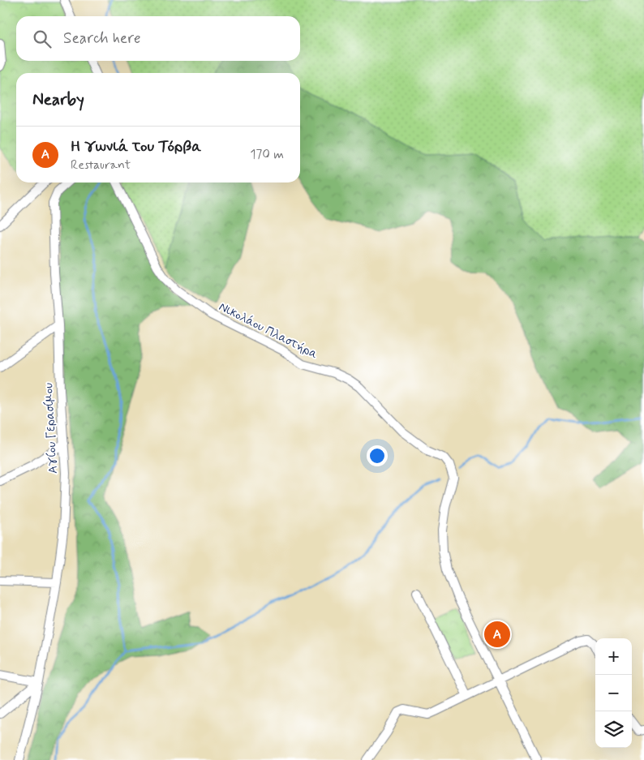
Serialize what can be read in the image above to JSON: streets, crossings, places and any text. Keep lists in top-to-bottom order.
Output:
{
  "streets": {
    "street": ["Νικολάου Πλαστήρα", "Αγίου Γερασίμου"]
  },
  "page": {
    "search": "Search here",
    "heading": "Nearby",
    "list": [
      {
        "mark": "A",
        "name": "Η γωνιά του Τόρβα",
        "note": "Restaurant",
        "value": "170 m"
      }
    ],
    "pins": "A",
    "map_buttons": ["+", "−"]
  }
}
